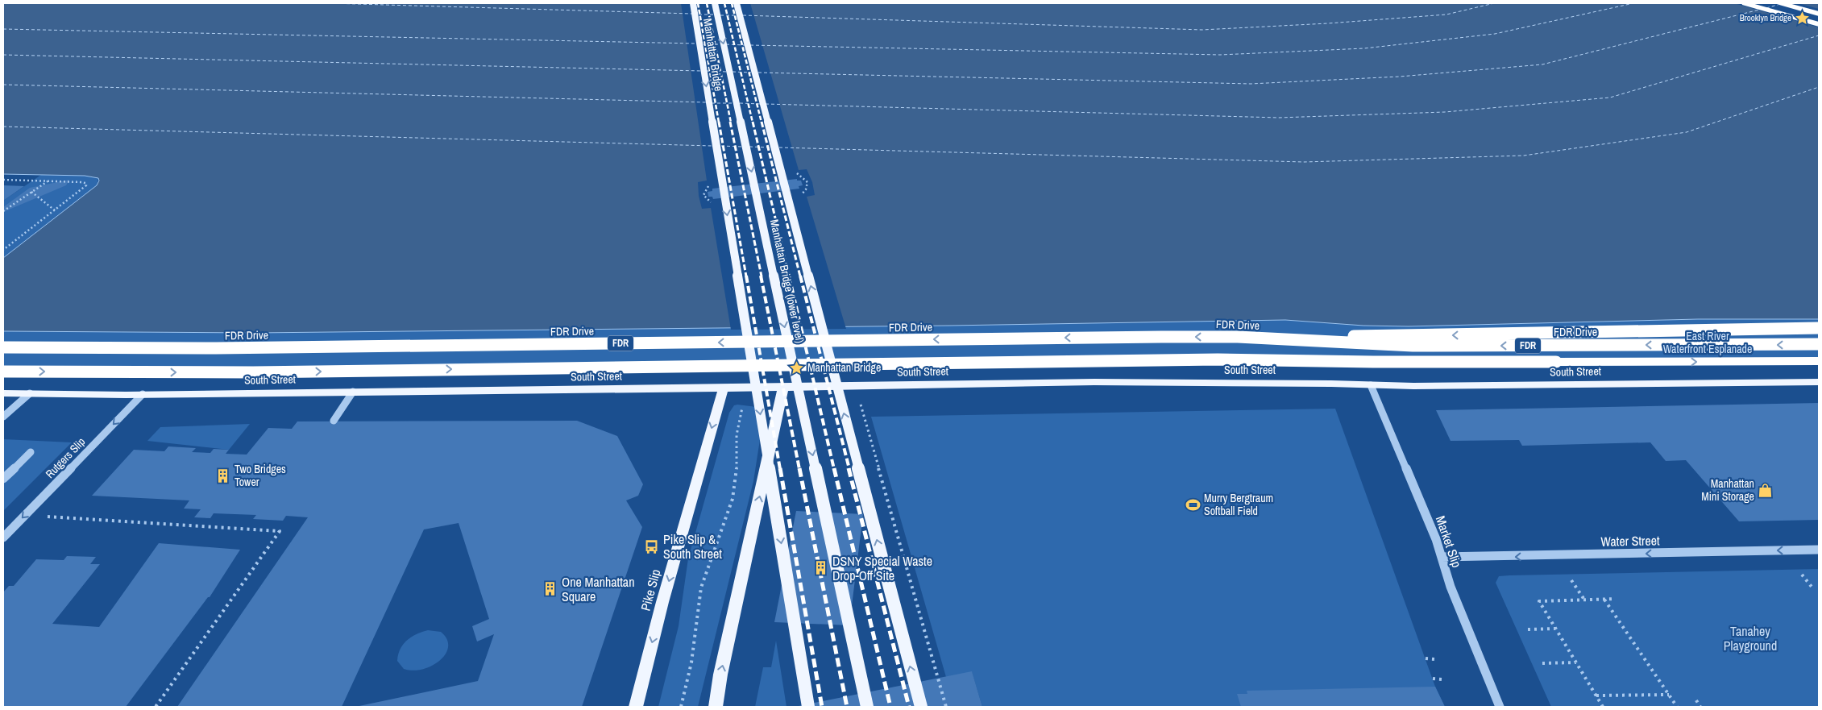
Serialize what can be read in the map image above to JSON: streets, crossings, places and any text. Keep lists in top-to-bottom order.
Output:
{
  "streets": {
    "highway": ["FDR Drive", "FDR"],
    "main road": [
      "Manhattan Bridge",
      "Manhattan Bridge (lower level)",
      "South Street",
      "Pike Slip"
    ],
    "street": ["Rutgers Slip", "Water Street", "Market Slip"]
  },
  "crossings": [
    ["South Street", "Rutgers Slip"],
    ["South Street", "Market Slip"],
    ["South Street", "Pike Slip"],
    ["Water Street", "Market Slip"]
  ],
  "one_way": ["Rutgers Slip", "Water Street"],
  "parks": ["East River Waterfront Esplanade", "Tanahey Playground"],
  "places": {
    "place": ["Brooklyn Bridge", "Manhattan Bridge"],
    "building": ["Two Bridges Tower", "DSNY Special Waste Drop-Off Site", "One Manhattan Square"],
    "shop": ["Manhattan Mini Storage"],
    "sports": ["Murry Bergtraum Softball Field"],
    "bus stop": ["Pike Slip & South Street"]
  }
}
